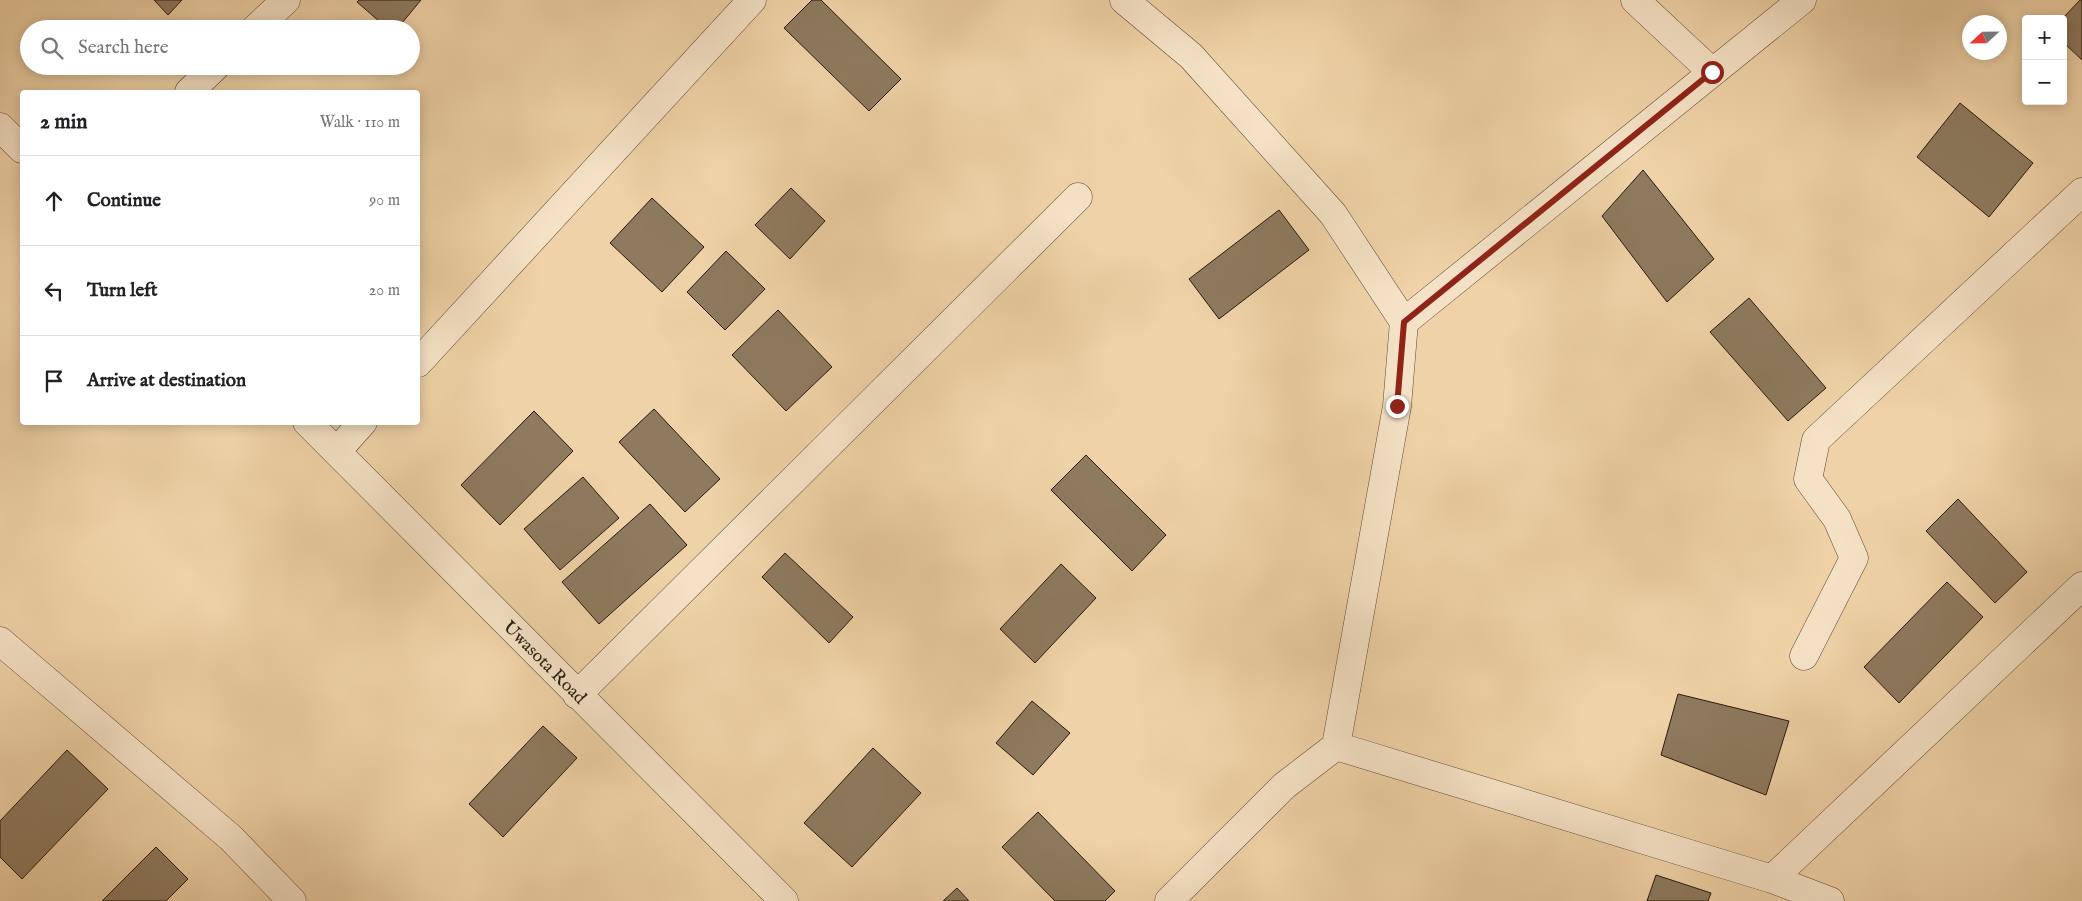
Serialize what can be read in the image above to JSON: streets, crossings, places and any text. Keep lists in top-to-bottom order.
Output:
{
  "streets": {
    "street": ["Uwasota Road"]
  },
  "north": "left",
  "page": {
    "map_buttons": ["+", "−"],
    "search": "Search here",
    "heading": ["2 min", "Walk · 110 m"],
    "list": [
      ["Continue", "90 m"],
      ["Turn left", "20 m"],
      "Arrive at destination"
    ]
  }
}
